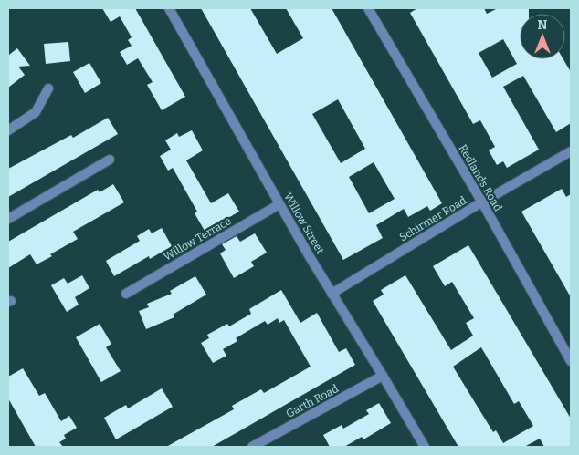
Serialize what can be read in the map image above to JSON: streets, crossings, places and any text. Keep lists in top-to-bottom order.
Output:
{
  "streets": {
    "street": [
      "Redlands Road",
      "Schirmer Road",
      "Willow Street",
      "Willow Terrace",
      "Garth Road"
    ]
  },
  "crossings": [
    ["Redlands Road", "Schirmer Road"],
    ["Schirmer Road", "Willow Street"],
    ["Willow Street", "Willow Terrace"],
    ["Willow Street", "Garth Road"]
  ],
  "north": "top"
}
